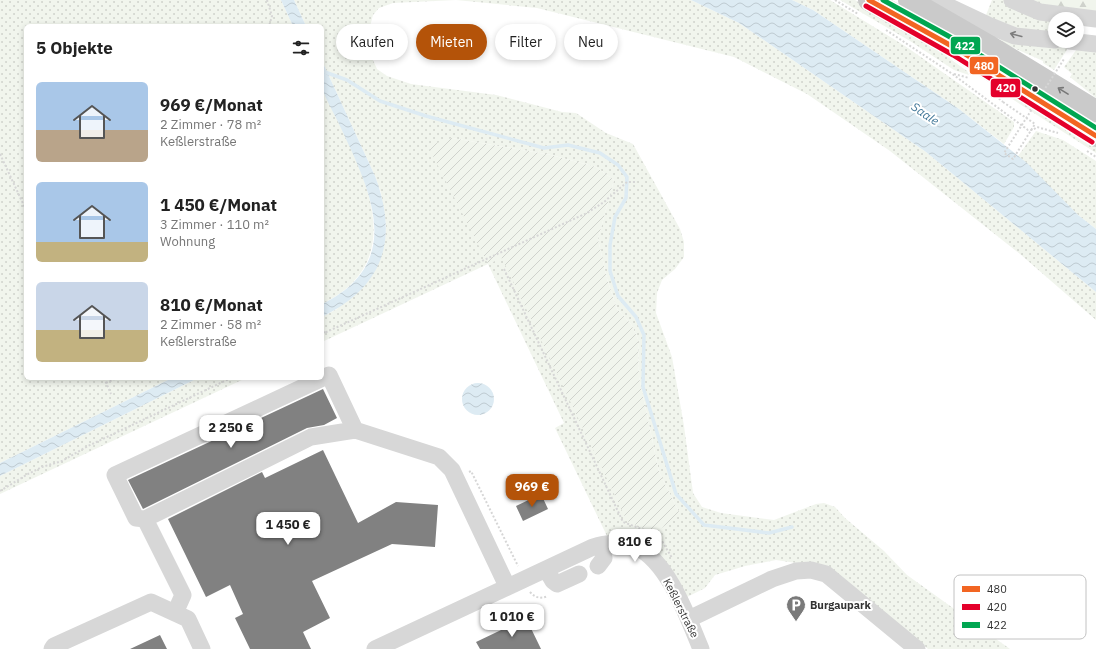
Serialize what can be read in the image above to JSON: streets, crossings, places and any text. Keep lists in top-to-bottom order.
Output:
{
  "streets": {
    "street": ["Keßlerstraße"]
  },
  "water": ["Saale"],
  "places": {
    "parking": ["Burgaupark"]
  },
  "lines": ["transit line 480", "transit line 422", "transit line 420"],
  "legend": ["480", "420", "422"],
  "page": {
    "chip": [
      "Kaufen",
      "Mieten",
      "Filter",
      "Neu"
    ],
    "heading": "5 Objekte",
    "list": [
      {
        "name": "969 €/Monat",
        "note": "2 Zimmer · 78 m² · Keßlerstraße"
      },
      {
        "name": "1 450 €/Monat",
        "note": "3 Zimmer · 110 m² · Wohnung"
      },
      {
        "name": "810 €/Monat",
        "note": "2 Zimmer · 58 m² · Keßlerstraße"
      }
    ],
    "price": [
      "2 250 €",
      "969 €",
      "1 450 €",
      "810 €",
      "1 010 €"
    ]
  }
}
